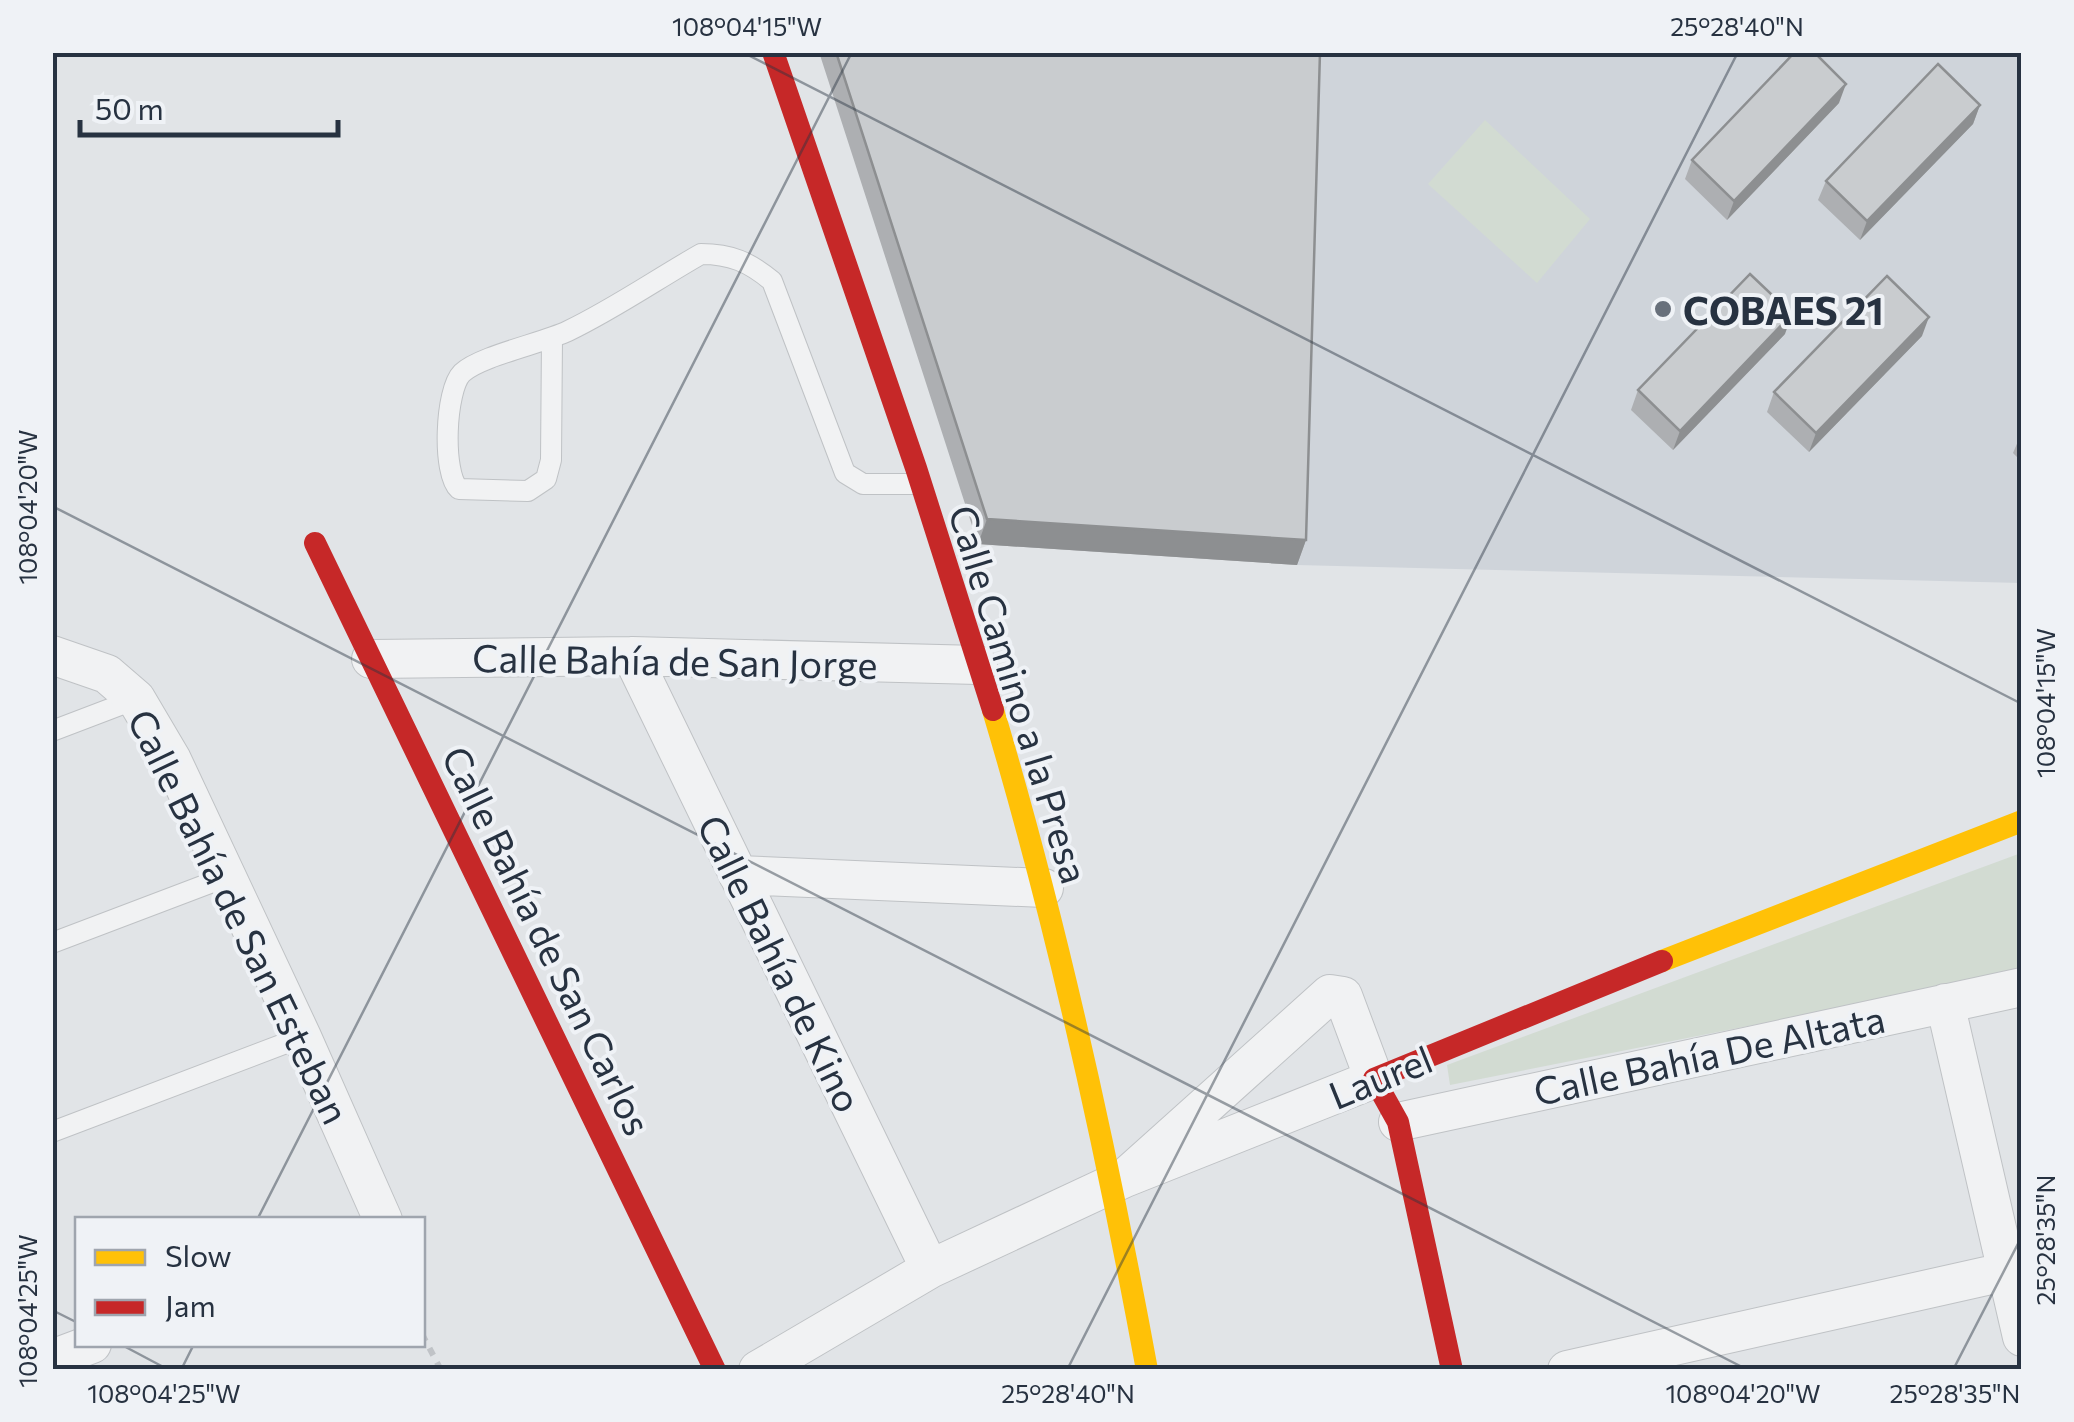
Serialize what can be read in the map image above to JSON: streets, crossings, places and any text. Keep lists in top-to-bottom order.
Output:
{
  "streets": {
    "street": [
      "Calle Bahía de San Jorge",
      "Calle Camino a la Presa",
      "Calle Bahía de San Esteban",
      "Calle Bahía de San Carlos",
      "Calle Bahía de Kino",
      "Calle Bahía De Altata",
      "Laurel"
    ]
  },
  "crossings": [
    ["Calle Bahía de San Jorge", "Calle Camino a la Presa"],
    ["Calle Bahía de San Jorge", "Calle Bahía de San Carlos"],
    ["Calle Bahía de San Jorge", "Calle Bahía de Kino"],
    ["Calle Camino a la Presa", "Laurel"],
    ["Calle Bahía de Kino", "Laurel"]
  ],
  "places": ["COBAES 21"],
  "legend": ["Slow", "Jam"],
  "scale_bar": "50 m",
  "coordinates": [
    "108°04'15\"W",
    "25°28'40\"N",
    "108°04'20\"W",
    "25°28'35\"N",
    "108°04'25\"W"
  ]
}
